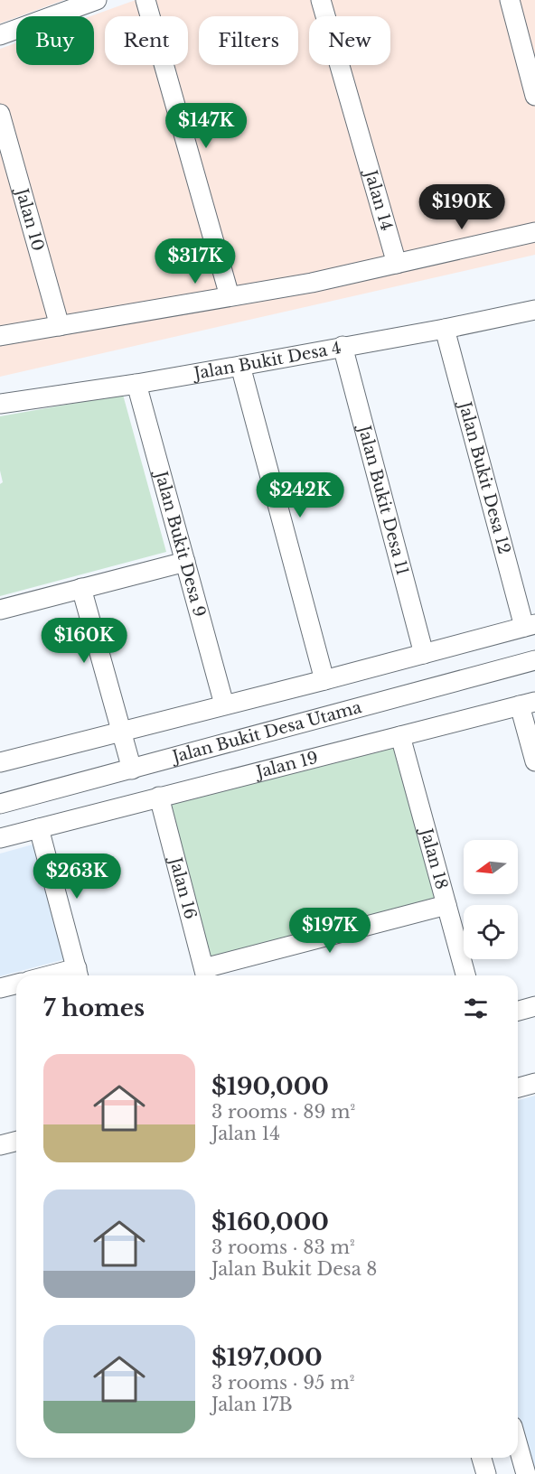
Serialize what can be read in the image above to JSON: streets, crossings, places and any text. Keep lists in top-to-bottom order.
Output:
{
  "streets": {
    "street": [
      "Jalan 14",
      "Jalan 10",
      "Jalan Bukit Desa 4",
      "Jalan Bukit Desa 12",
      "Jalan Bukit Desa 11",
      "Jalan Bukit Desa 9",
      "Jalan Bukit Desa Utama",
      "Jalan 19",
      "Jalan 18",
      "Jalan 16"
    ]
  },
  "crossings": [
    ["Jalan Bukit Desa 4", "Jalan Bukit Desa 12"],
    ["Jalan Bukit Desa 4", "Jalan Bukit Desa 11"],
    ["Jalan Bukit Desa 4", "Jalan Bukit Desa 9"],
    ["Jalan 19", "Jalan 18"],
    ["Jalan 19", "Jalan 16"]
  ],
  "north": "left",
  "page": {
    "chip": [
      "Buy",
      "Rent",
      "Filters",
      "New"
    ],
    "price": [
      "$147K",
      "$190K",
      "$317K",
      "$242K",
      "$160K",
      "$263K",
      "$197K"
    ],
    "heading": "7 homes",
    "list": [
      {
        "name": "$190,000",
        "note": "3 rooms · 89 m² · Jalan 14"
      },
      {
        "name": "$160,000",
        "note": "3 rooms · 83 m² · Jalan Bukit Desa 8"
      },
      {
        "name": "$197,000",
        "note": "3 rooms · 95 m² · Jalan 17B"
      }
    ]
  }
}
